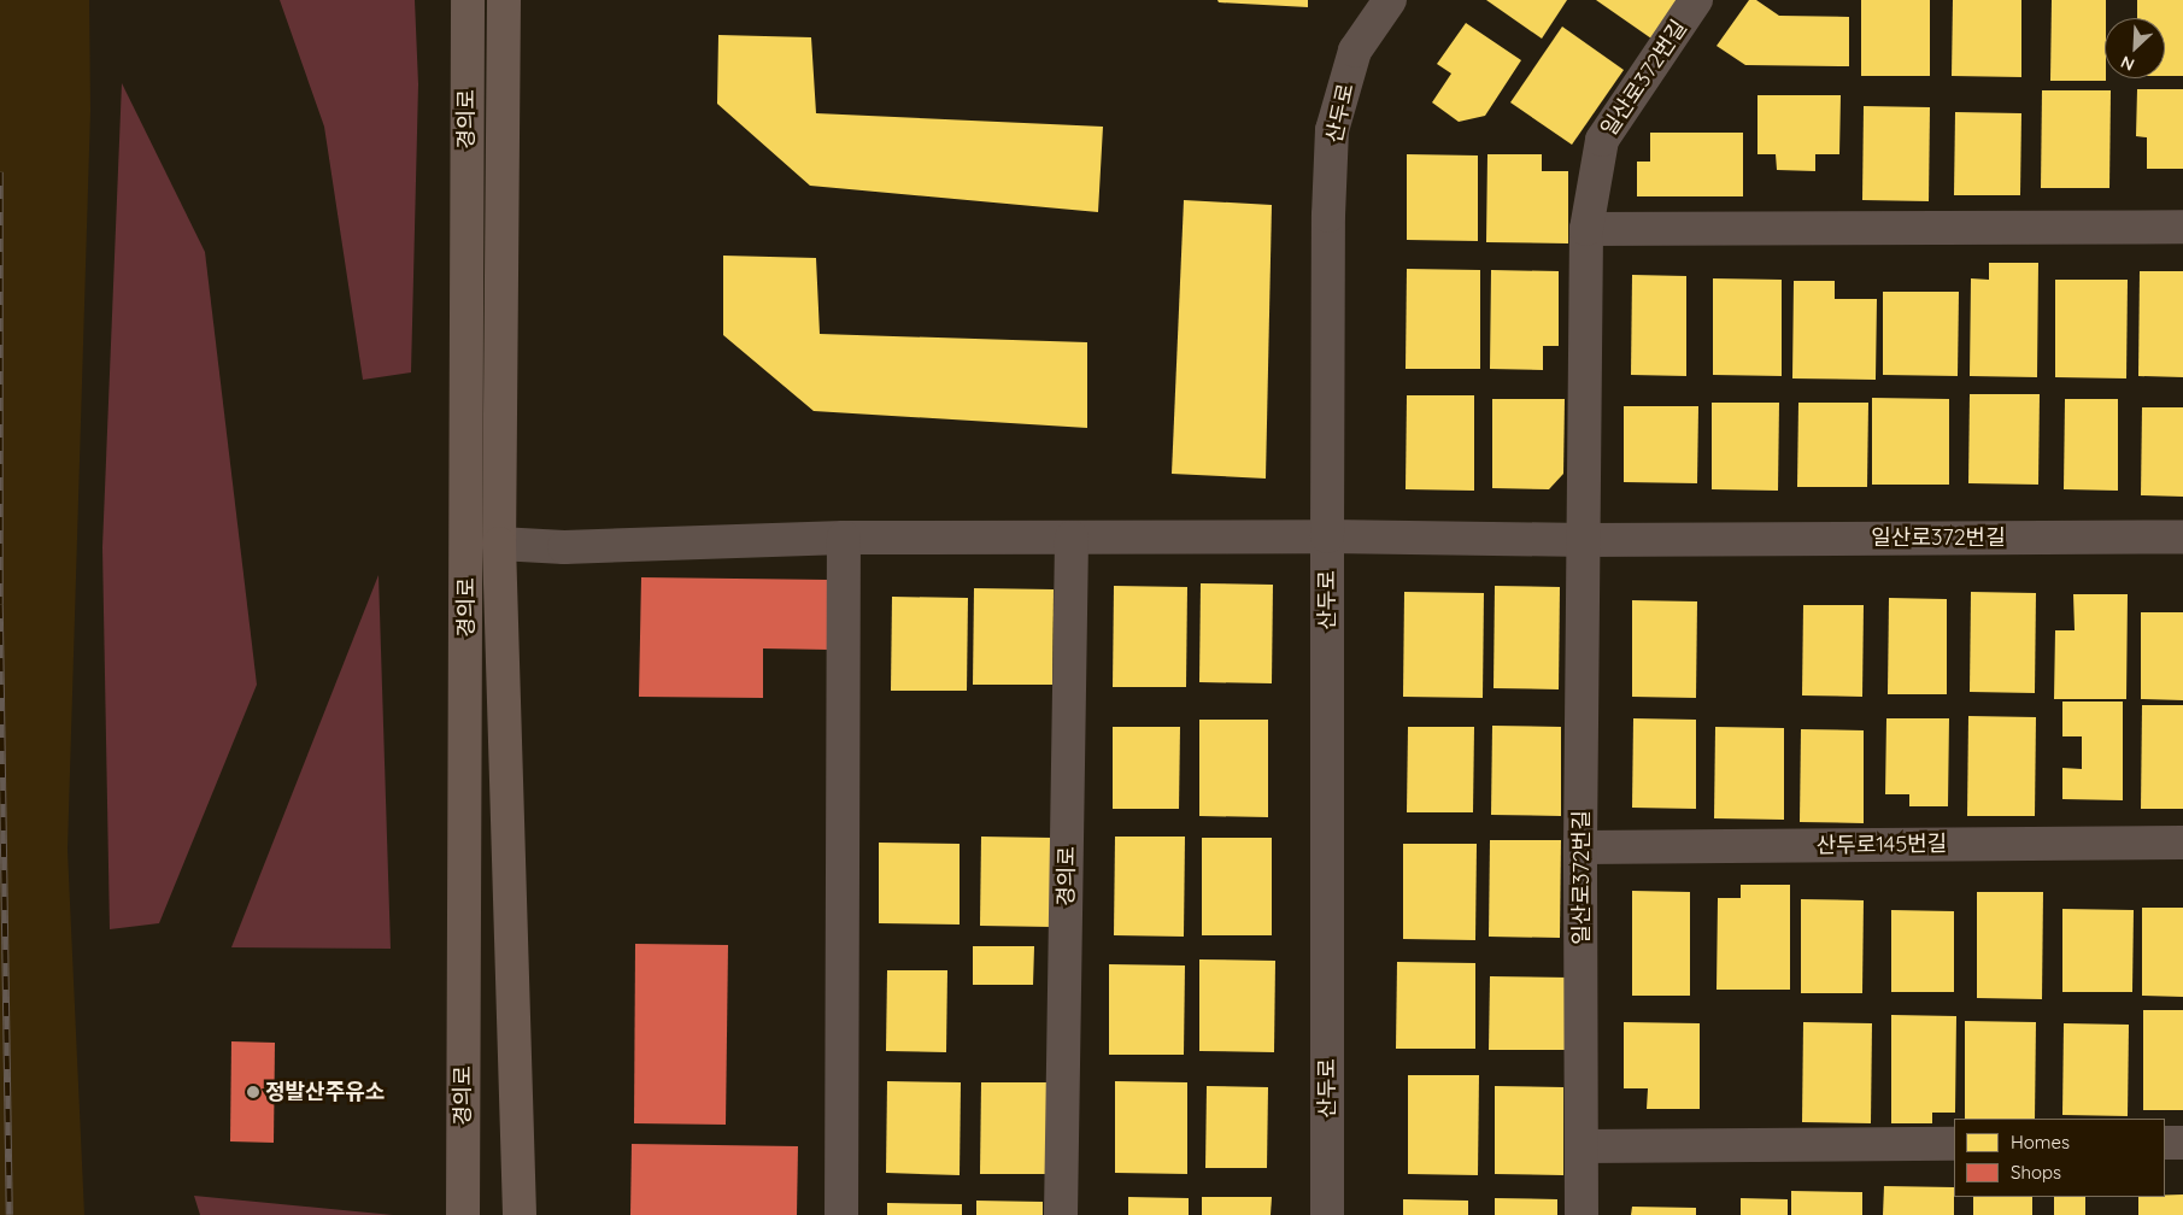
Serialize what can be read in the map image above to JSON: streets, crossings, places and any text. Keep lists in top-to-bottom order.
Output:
{
  "streets": {
    "main road": ["경의로"],
    "street": ["일산로372번길", "산두로", "산두로145번길"]
  },
  "crossings": [
    ["일산로372번길", "산두로"],
    ["일산로372번길", "산두로145번길"]
  ],
  "places": ["정발산주유소"],
  "legend": ["Homes", "Shops"],
  "north": "bottom left"
}
